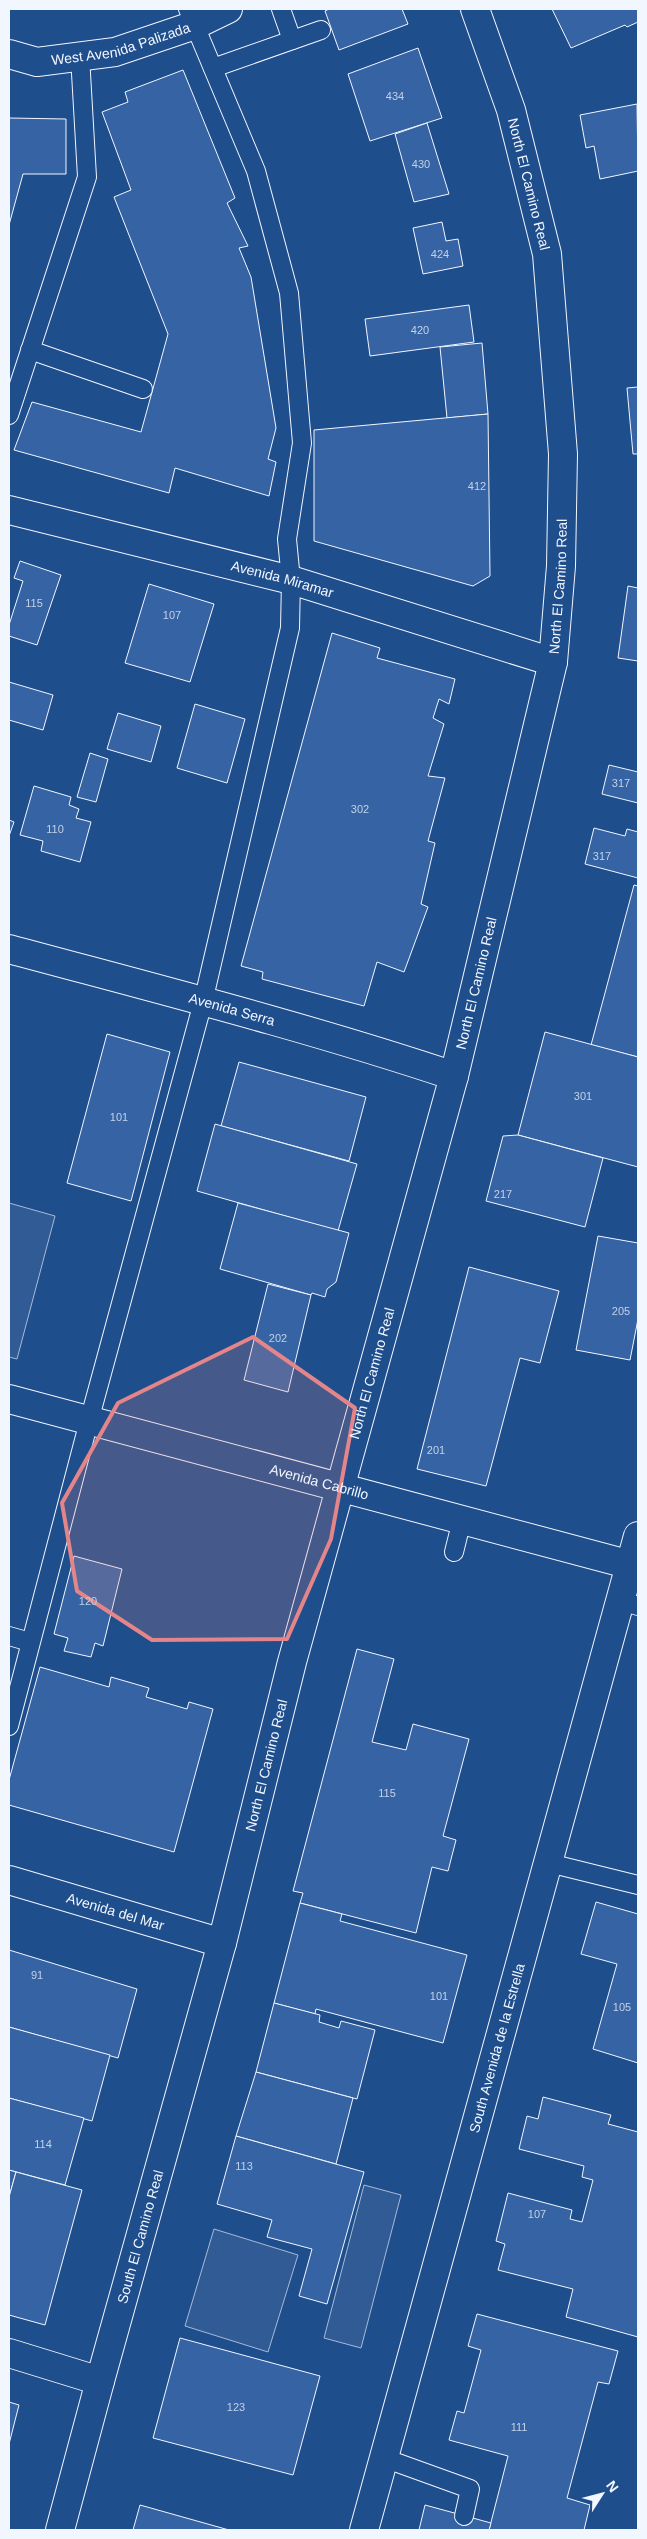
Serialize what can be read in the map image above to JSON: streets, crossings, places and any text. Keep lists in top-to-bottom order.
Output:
{
  "streets": {
    "street": [
      "West Avenida Palizada",
      "North El Camino Real",
      "Avenida Miramar",
      "Avenida Serra",
      "Avenida Cabrillo",
      "Avenida del Mar",
      "South Avenida de la Estrella",
      "South El Camino Real"
    ]
  },
  "crossings": [
    ["North El Camino Real", "Avenida Miramar"],
    ["North El Camino Real", "Avenida Serra"],
    ["North El Camino Real", "Avenida Cabrillo"],
    ["North El Camino Real", "Avenida del Mar"],
    ["North El Camino Real", "South El Camino Real"],
    ["Avenida Cabrillo", "South Avenida de la Estrella"],
    ["Avenida del Mar", "South El Camino Real"]
  ],
  "house_numbers": [
    "434",
    "430",
    "424",
    "420",
    "412",
    "115",
    "107",
    "317",
    "302",
    "110",
    "317",
    "301",
    "101",
    "217",
    "205",
    "202",
    "201",
    "120",
    "115",
    "91",
    "101",
    "105",
    "114",
    "113",
    "107",
    "123",
    "111"
  ],
  "north": "top right"
}
